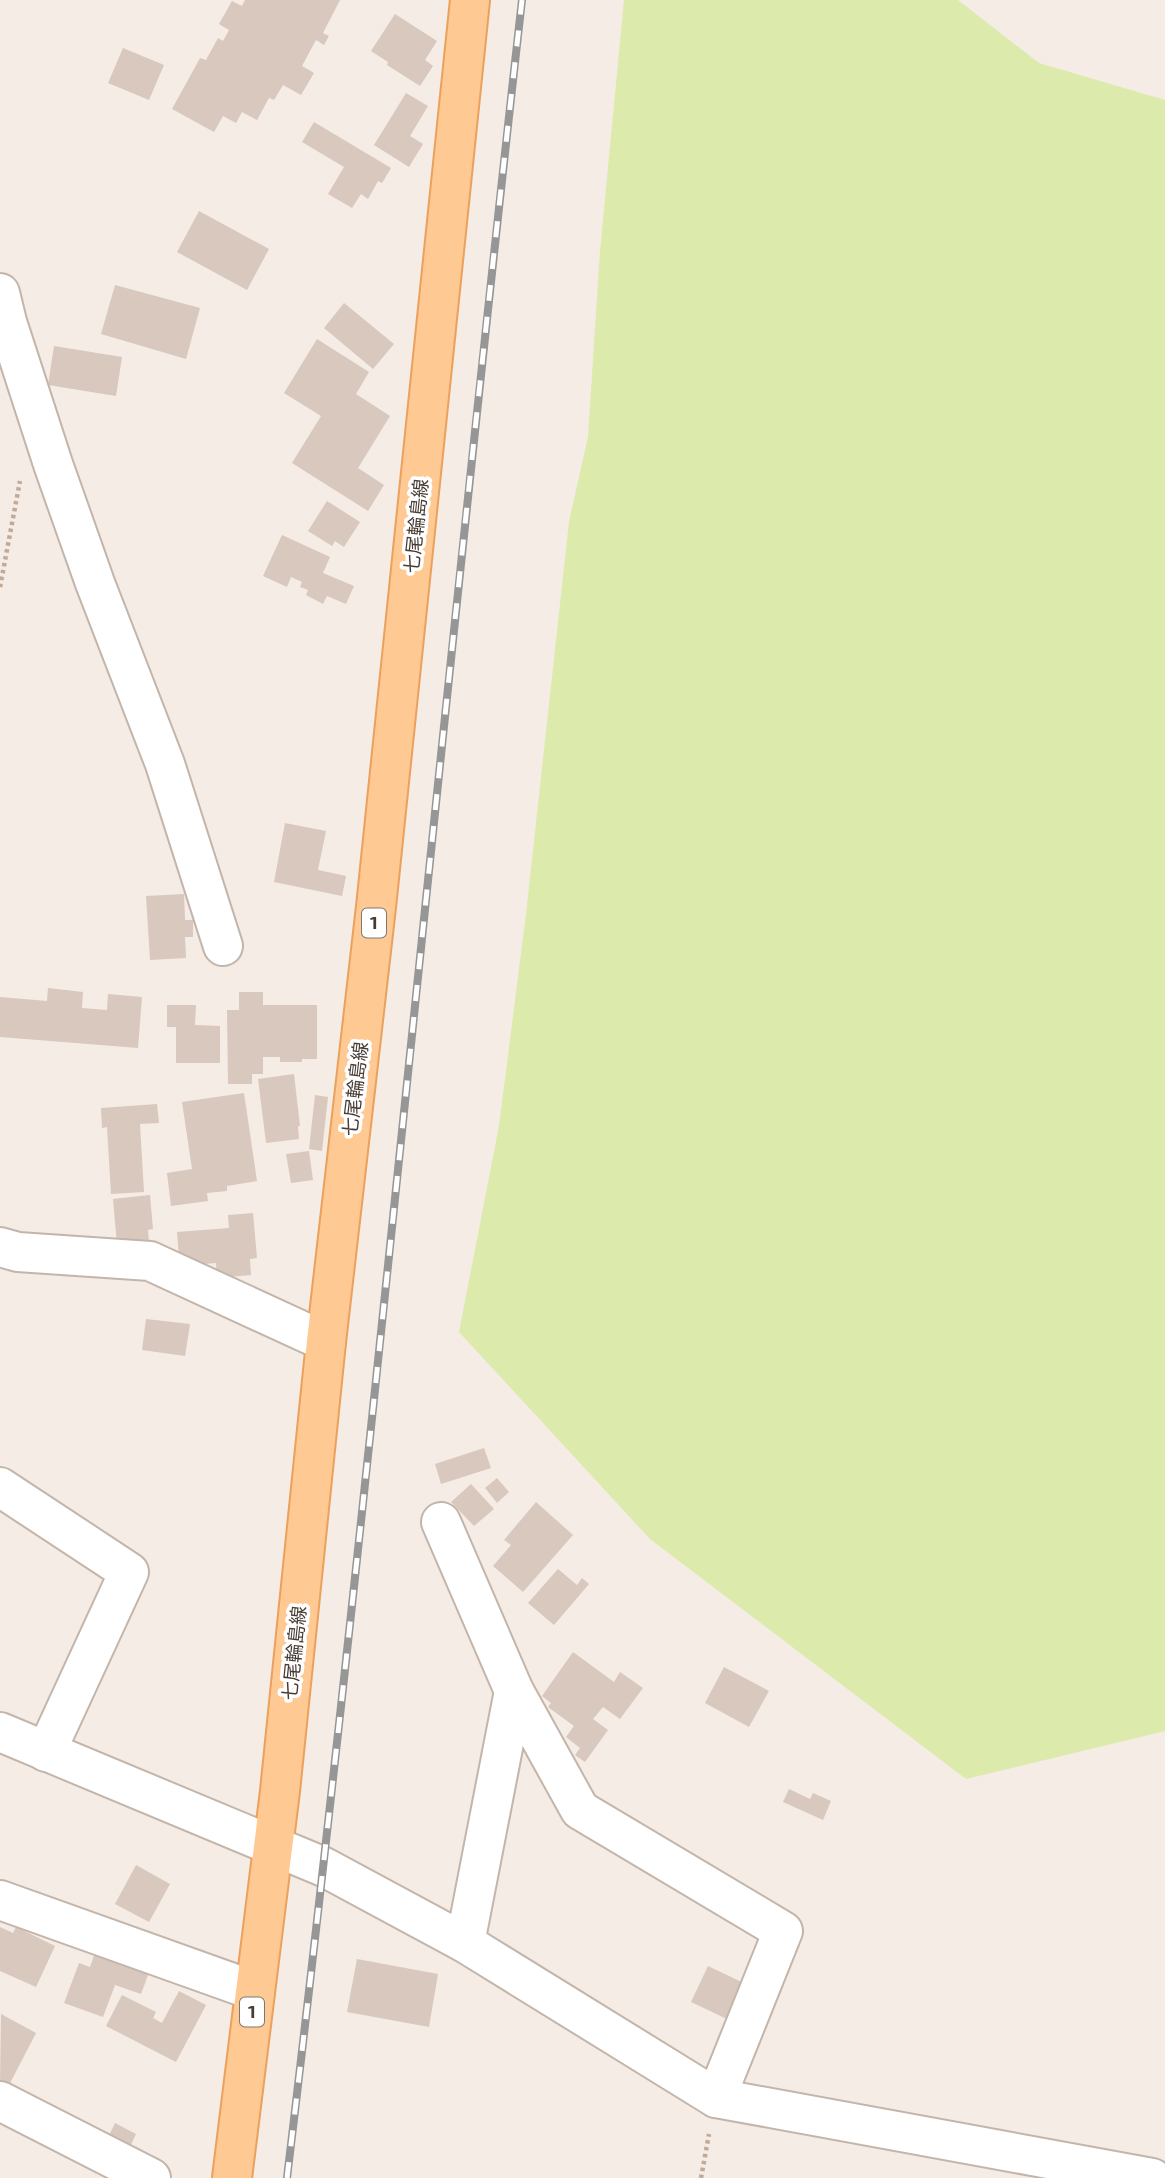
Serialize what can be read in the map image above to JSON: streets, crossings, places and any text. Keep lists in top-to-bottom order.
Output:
{
  "streets": {
    "main road": ["七尾輪島線", "1"]
  }
}
